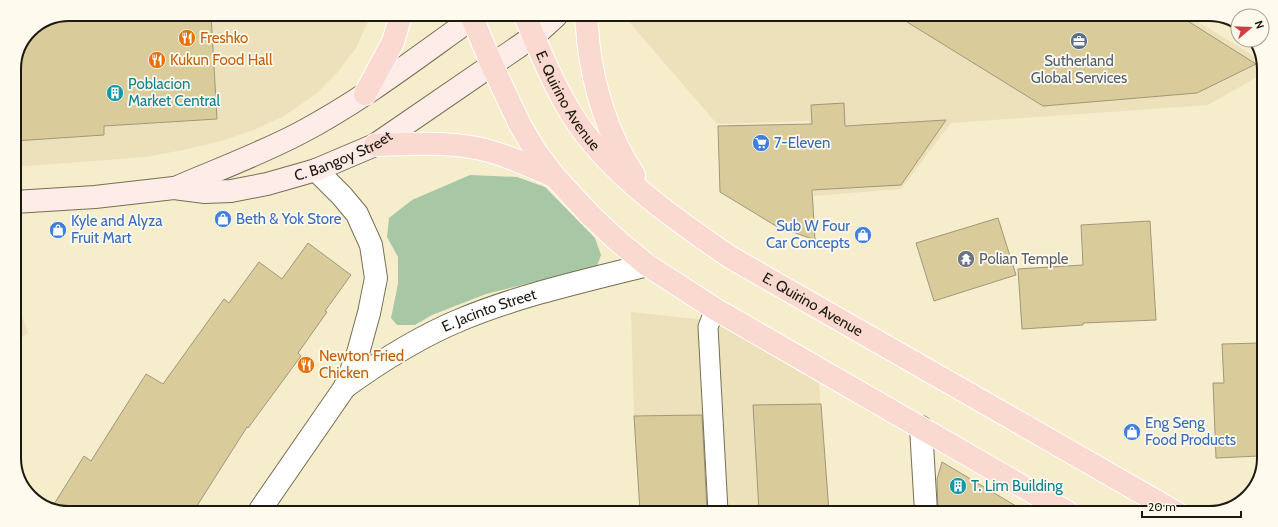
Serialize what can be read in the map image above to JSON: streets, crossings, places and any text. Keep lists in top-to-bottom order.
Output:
{
  "streets": {
    "main road": ["E. Quirino Avenue", "C. Bangoy Street"],
    "street": ["E. Jacinto Street"]
  },
  "crossings": [
    ["E. Quirino Avenue", "C. Bangoy Street"],
    ["C. Bangoy Street", "E. Jacinto Street"]
  ],
  "places": {
    "restaurant": ["Freshko", "Kukun Food Hall", "Newton Fried Chicken"],
    "office": ["Sutherland Global Services"],
    "building": ["Poblacion Market Central", "T. Lim Building"],
    "supermarket": ["7-Eleven"],
    "shop": [
      "Beth & Yok Store",
      "Kyle and Alyza Fruit Mart",
      "Sub W Four Car Concepts",
      "Eng Seng Food Products"
    ],
    "temple": ["Polian Temple"]
  },
  "scale_bar": "20 m",
  "north": "right"
}
